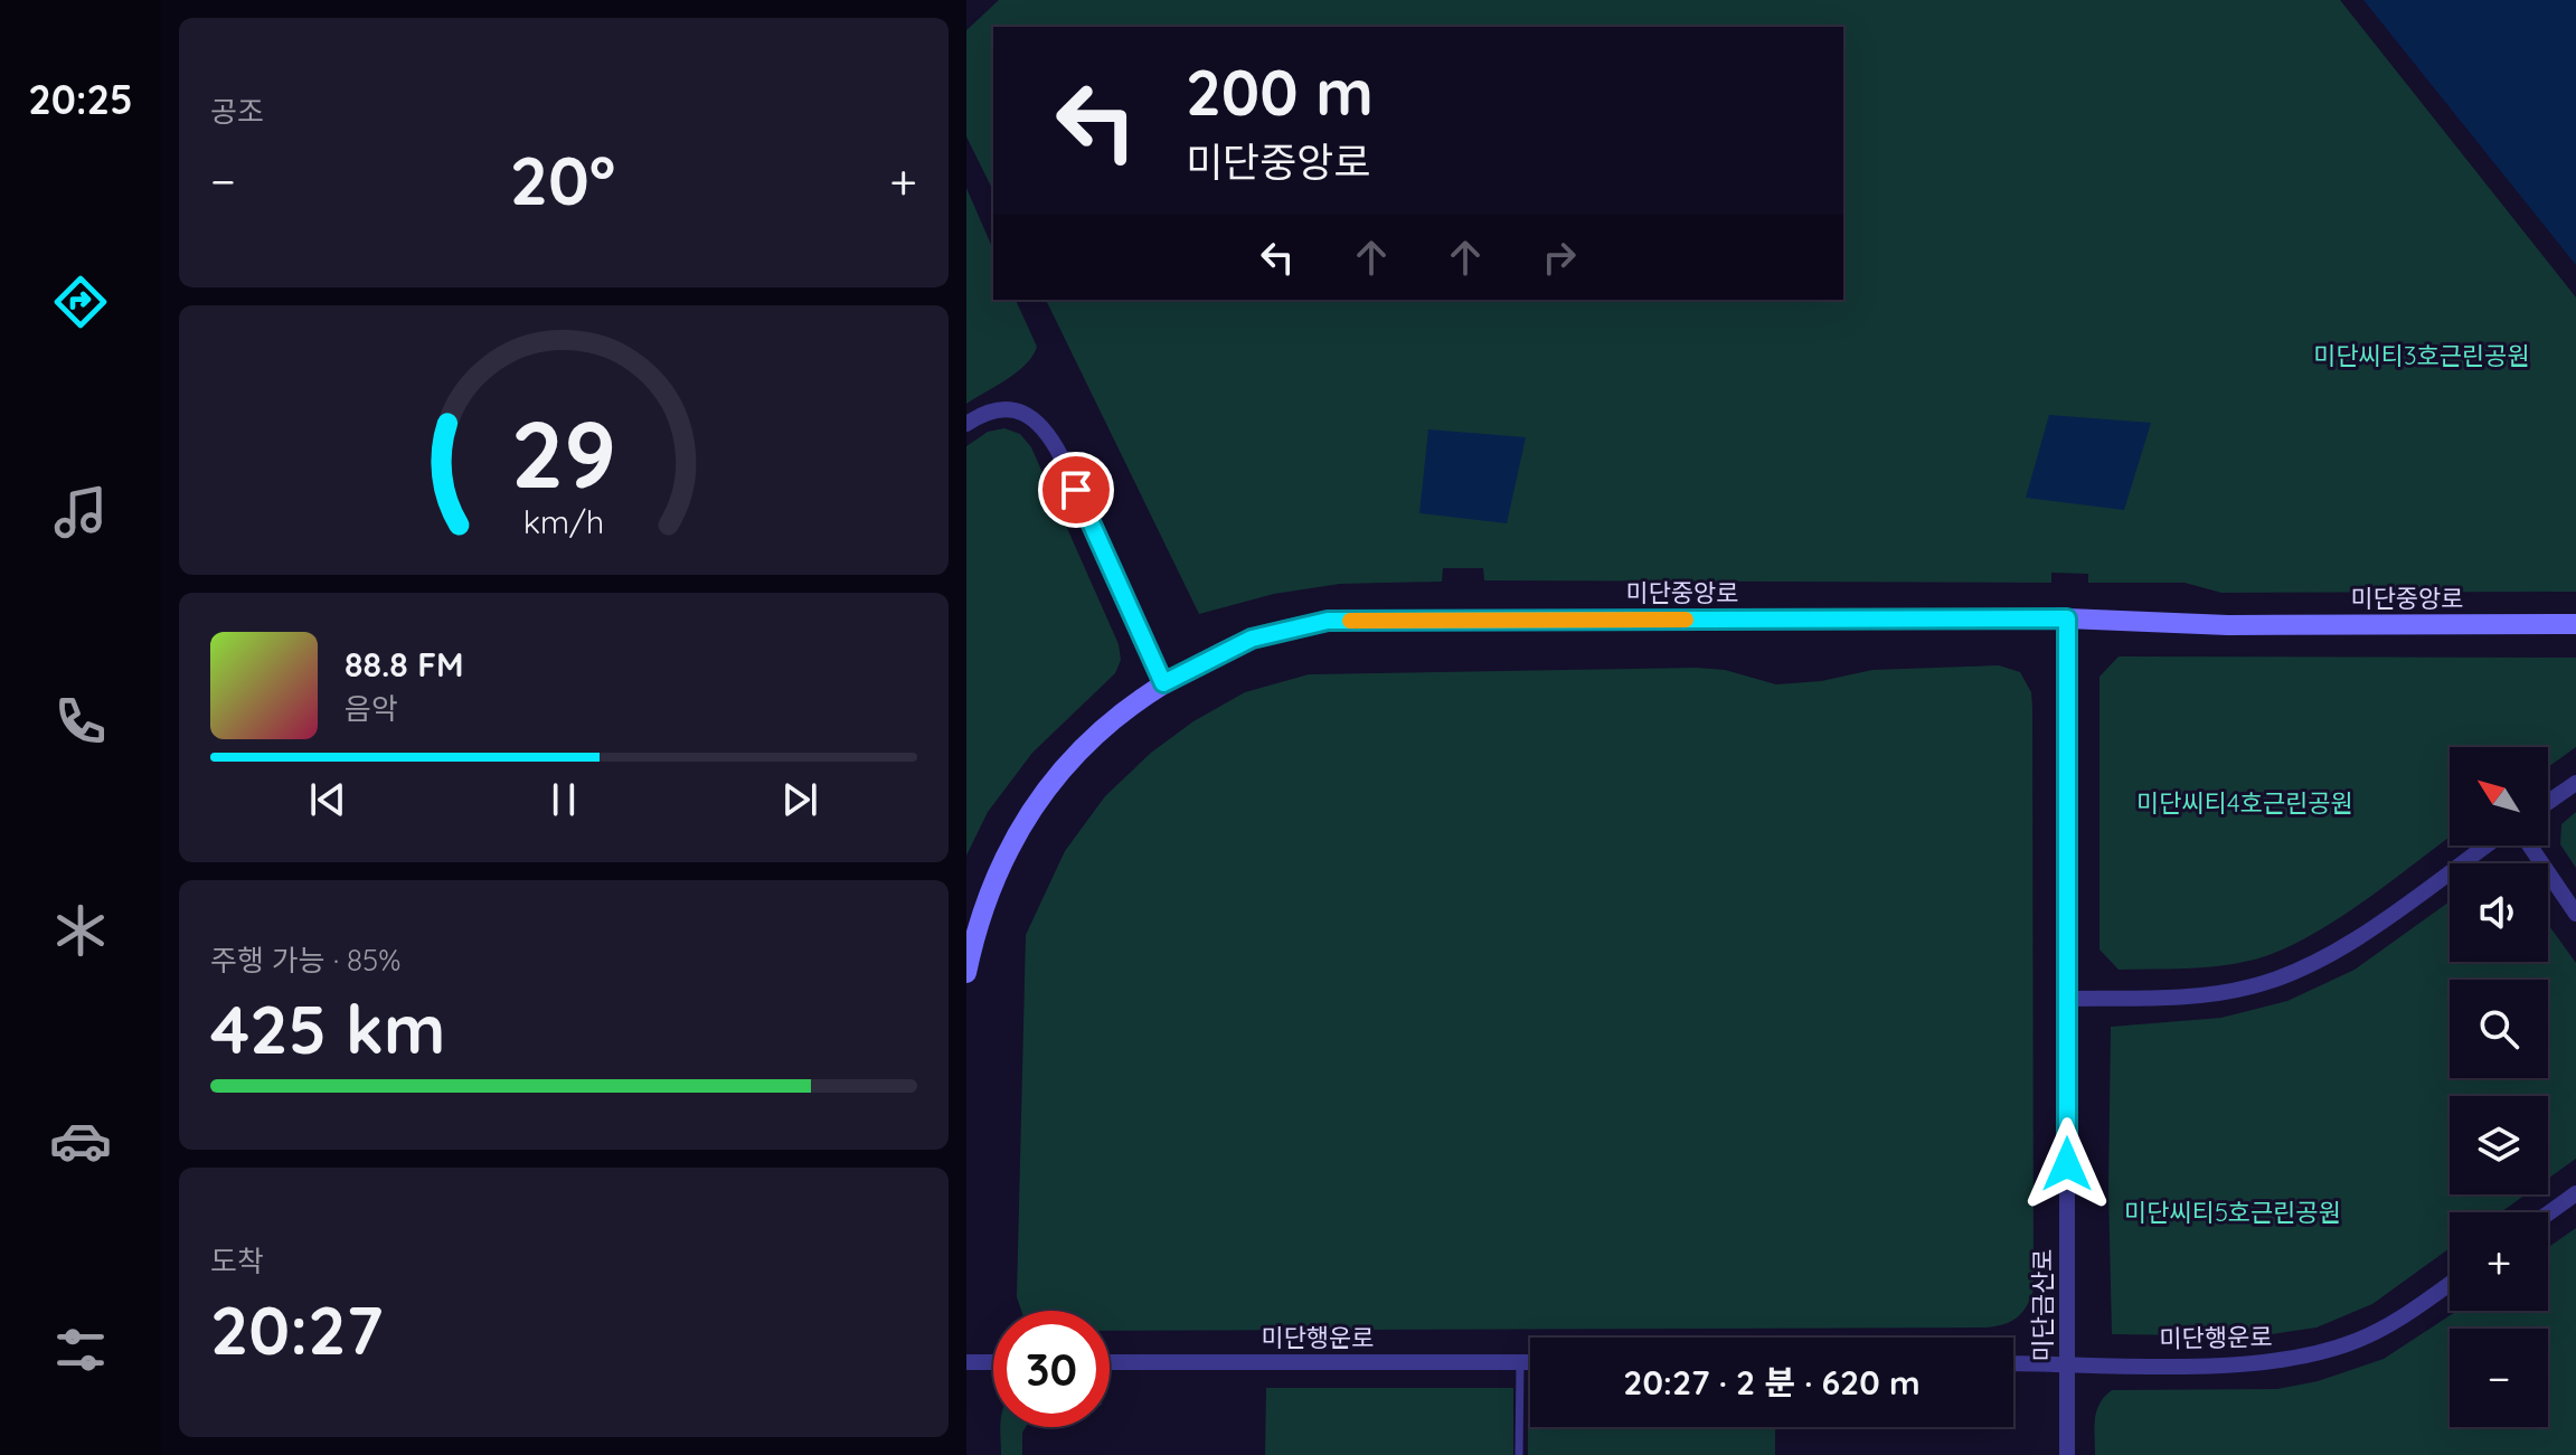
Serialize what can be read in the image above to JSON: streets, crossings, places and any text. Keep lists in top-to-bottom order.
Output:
{
  "streets": {
    "street": ["미단중앙로", "미단금산로", "미단행운로"]
  },
  "crossings": [
    ["미단중앙로", "미단금산로"],
    ["미단금산로", "미단행운로"]
  ],
  "parks": ["미단씨티3호근린공원", "미단씨티4호근린공원", "미단씨티5호근린공원"],
  "north": "top left",
  "page": {
    "tabs": "20:25",
    "tile": [
      "공조",
      ["주행 가능 · 85%", "425 km"],
      ["도착", "20:27"]
    ],
    "turn": ["200 m", "미단중앙로"],
    "heat": ["−", "20°", "+"],
    "song": ["88.8 FM", "음악"],
    "map_buttons": ["+", "−"],
    "limit": "30",
    "trip": "20:27 · 2 분 · 620 m",
    "gauge": ["29", "km/h"]
  }
}
